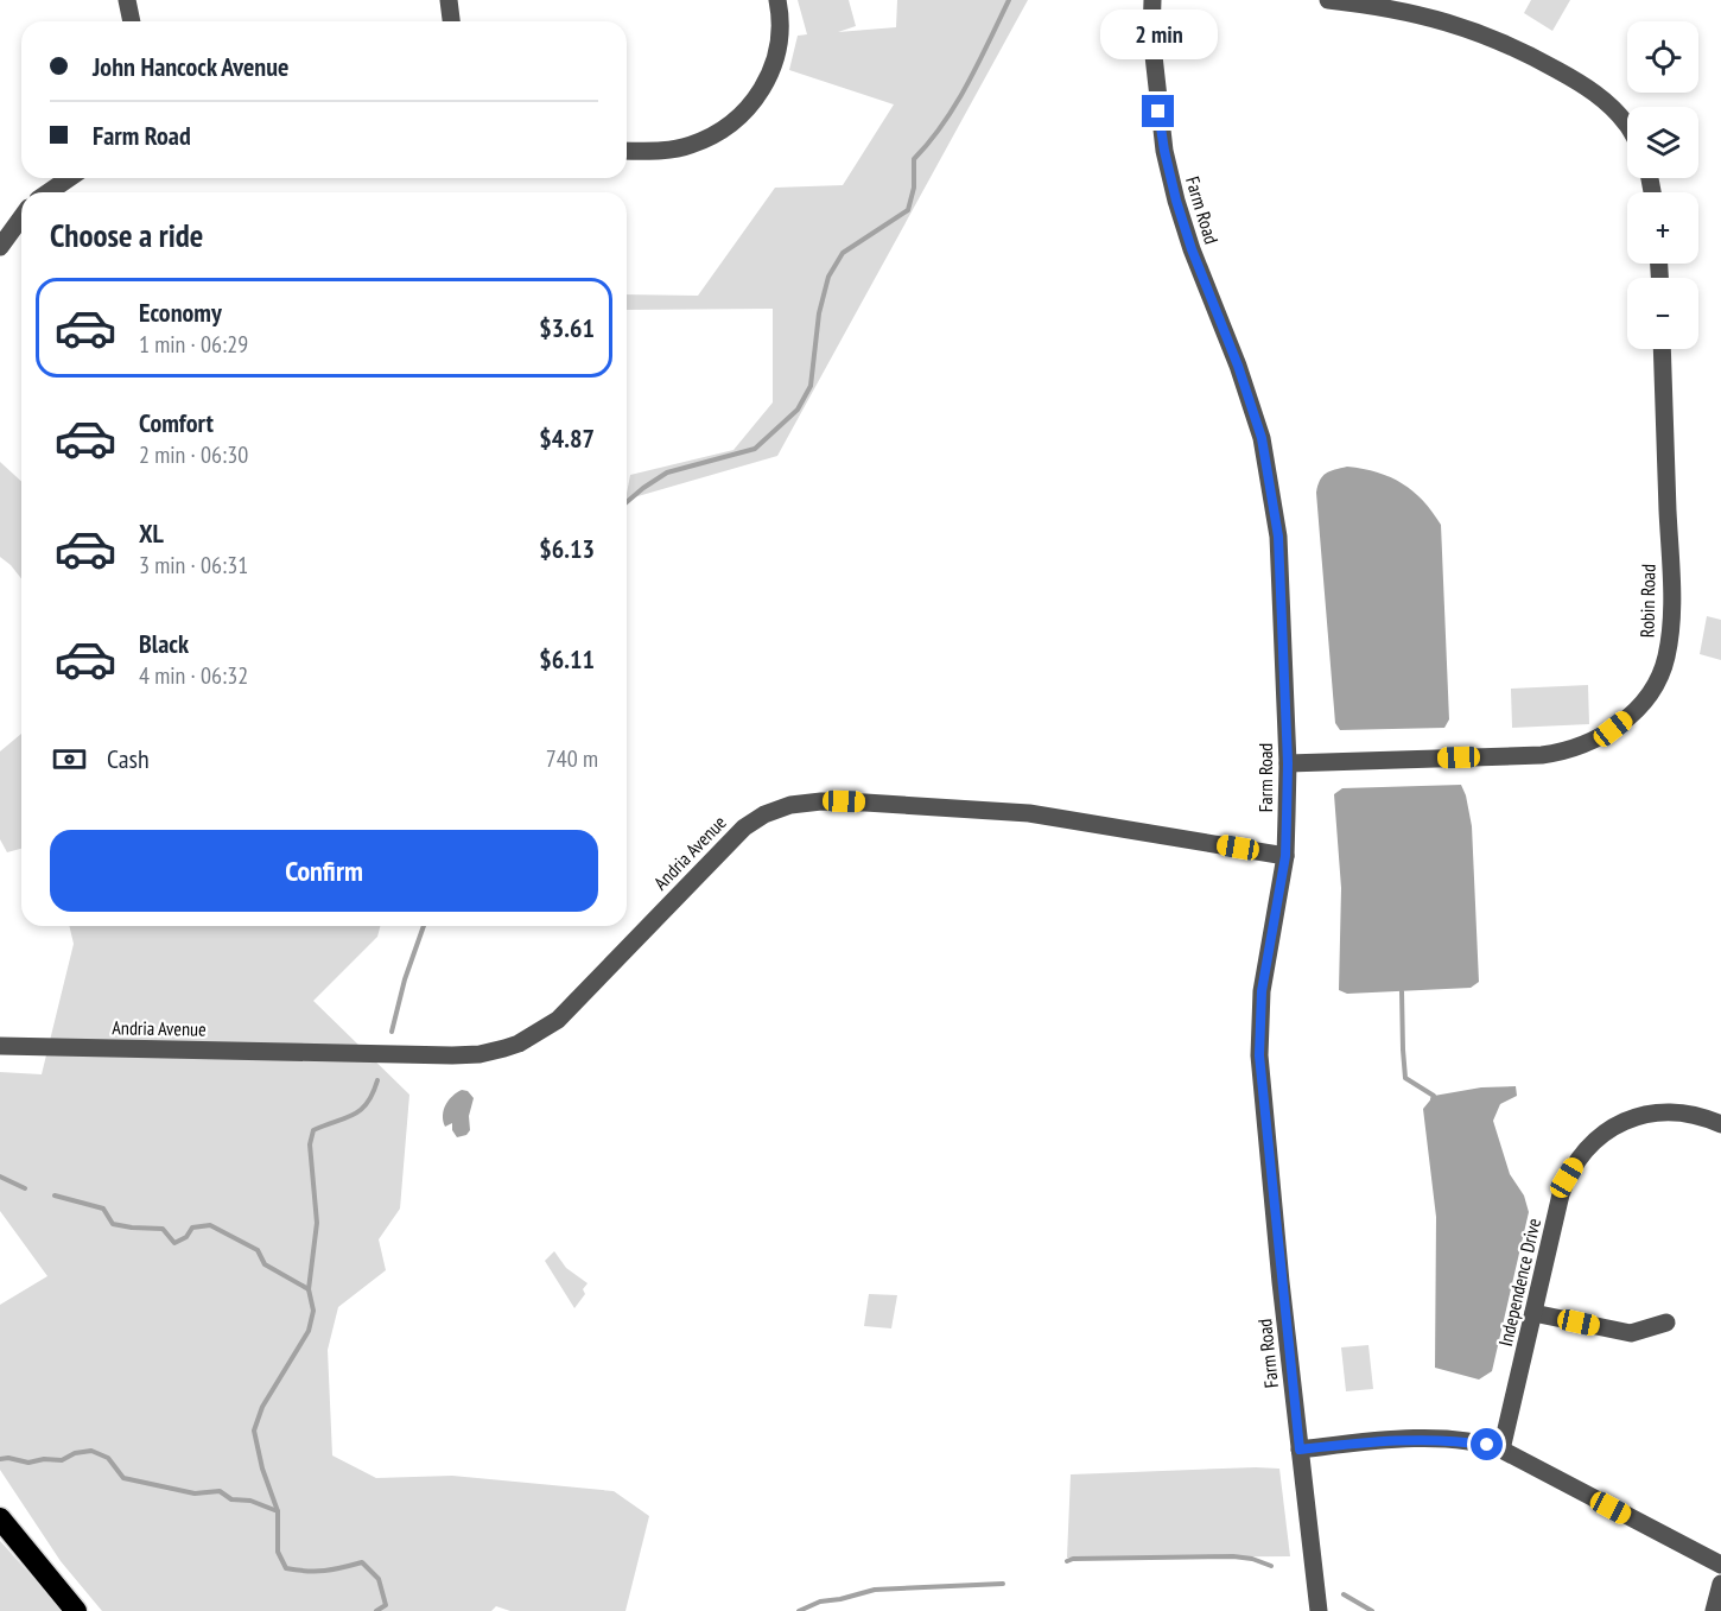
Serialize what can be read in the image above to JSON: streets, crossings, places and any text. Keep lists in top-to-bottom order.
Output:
{
  "streets": {
    "street": [
      "Farm Road",
      "Robin Road",
      "Andria Avenue",
      "Independence Drive"
    ]
  },
  "crossings": [
    ["Farm Road", "Robin Road"],
    ["Farm Road", "Andria Avenue"]
  ],
  "page": {
    "bubble": "2 min",
    "map_buttons": ["+", "−"],
    "banner": ["John Hancock Avenue", "Farm Road"],
    "heading": "Choose a ride",
    "list": [
      {
        "name": "Economy",
        "note": "1 min · 06:29",
        "value": "$3.61"
      },
      {
        "name": "Comfort",
        "note": "2 min · 06:30",
        "value": "$4.87"
      },
      {
        "name": "XL",
        "note": "3 min · 06:31",
        "value": "$6.13"
      },
      {
        "name": "Black",
        "note": "4 min · 06:32",
        "value": "$6.11"
      }
    ],
    "pay": ["Cash", "740 m"],
    "buttons": "Confirm"
  }
}
